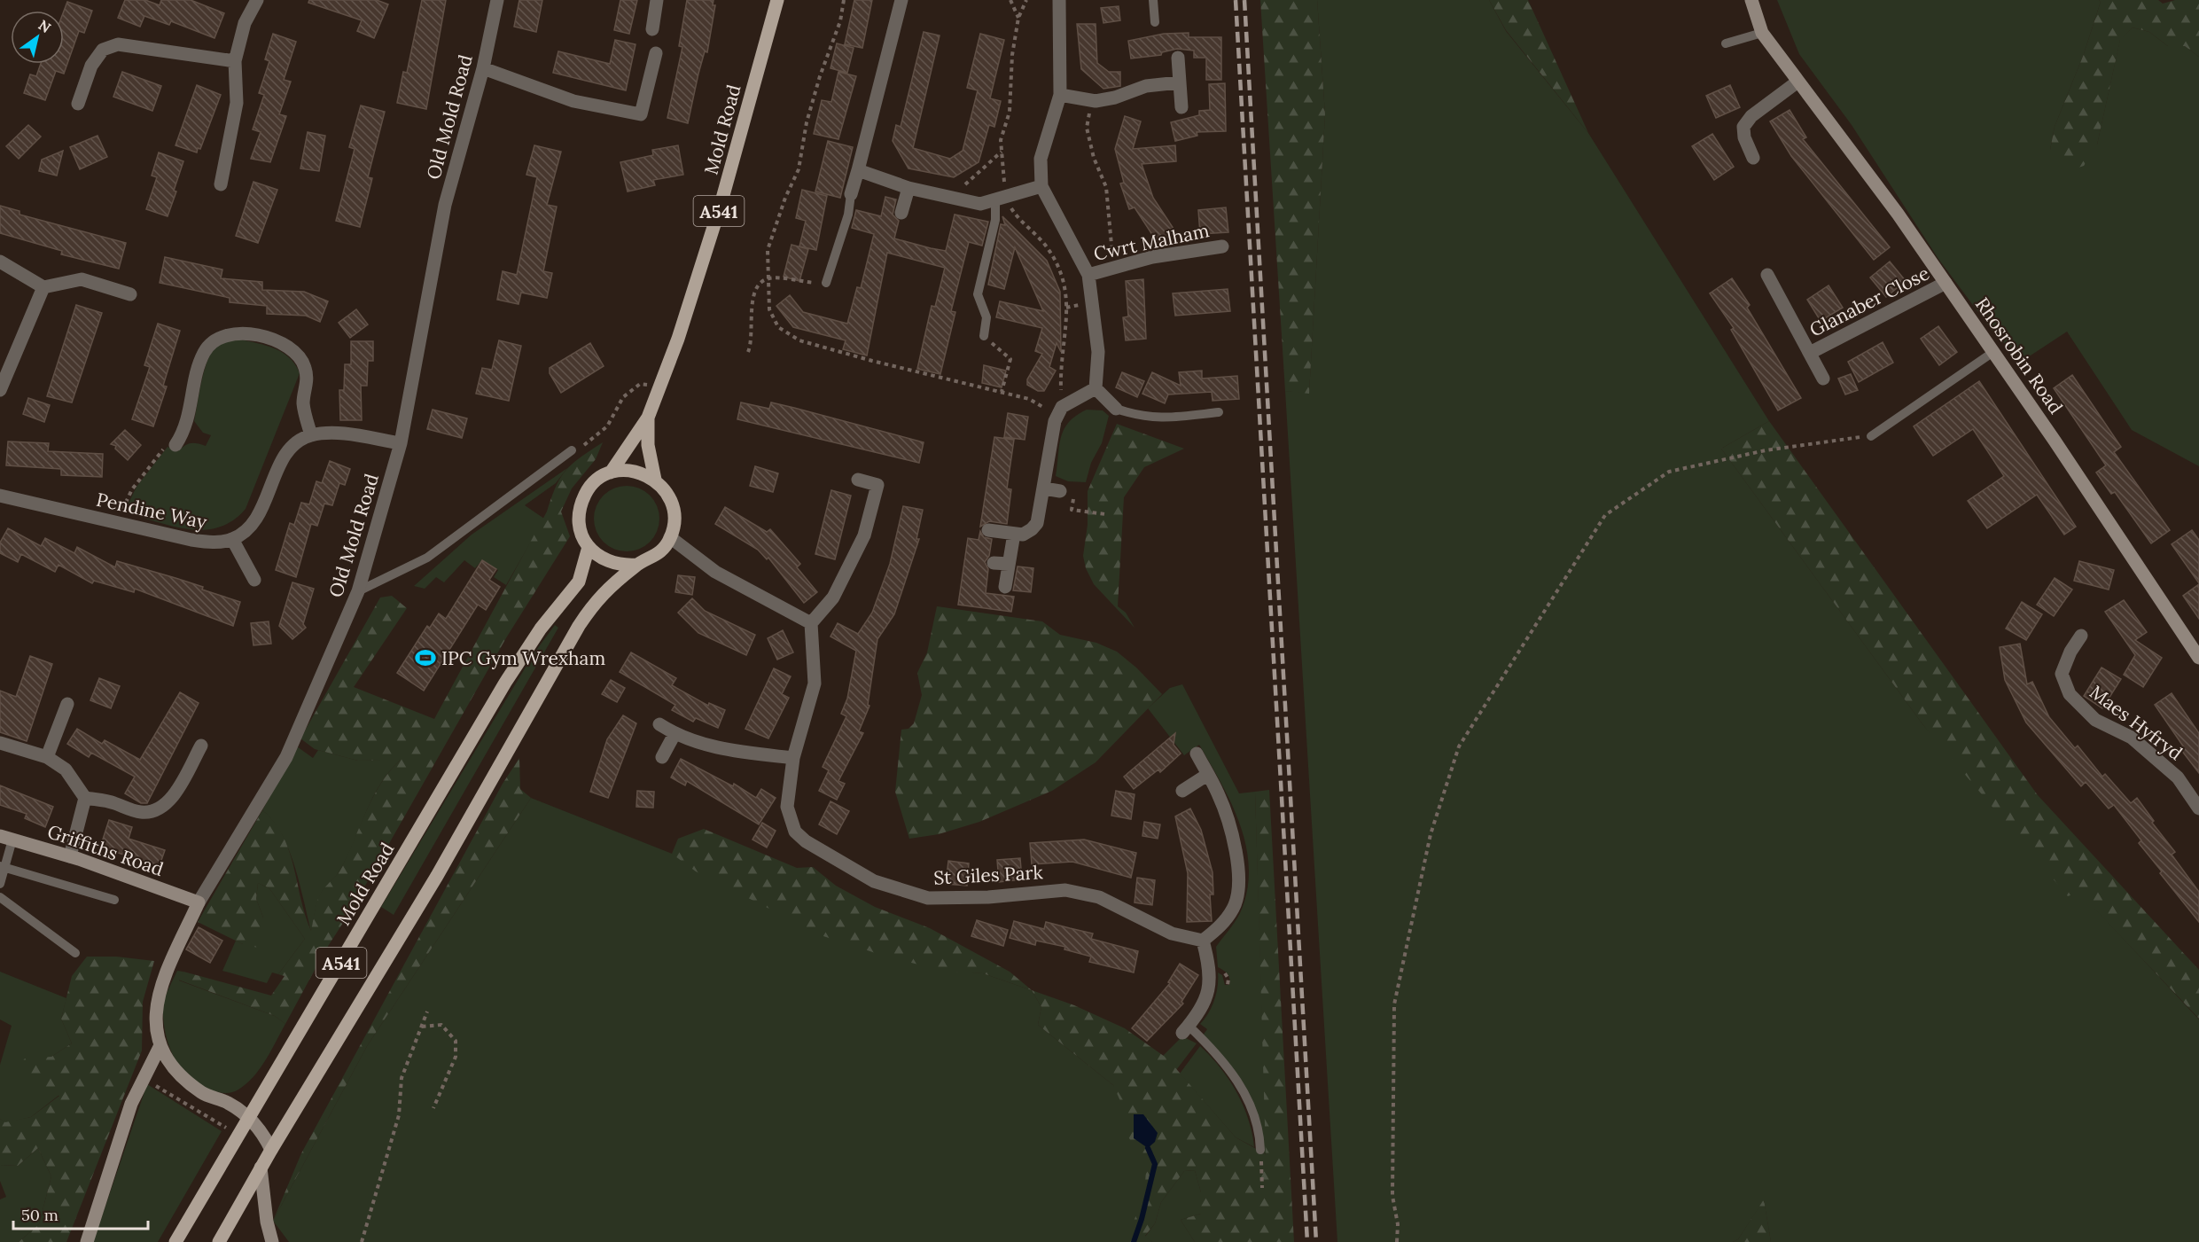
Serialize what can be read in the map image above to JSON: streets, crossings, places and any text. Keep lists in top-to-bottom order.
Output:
{
  "streets": {
    "main road": ["Mold Road", "A541"],
    "street": [
      "Old Mold Road",
      "Cwrt Malham",
      "Glanaber Close",
      "Rhosrobin Road",
      "Pendine Way",
      "Maes Hyfryd",
      "Griffiths Road",
      "St Giles Park"
    ]
  },
  "crossings": [
    ["Old Mold Road", "Griffiths Road"],
    ["Mold Road", "A541"],
    ["Glanaber Close", "Rhosrobin Road"]
  ],
  "places": {
    "sports": ["IPC Gym Wrexham"]
  },
  "scale_bar": "50 m",
  "north": "top right"
}
